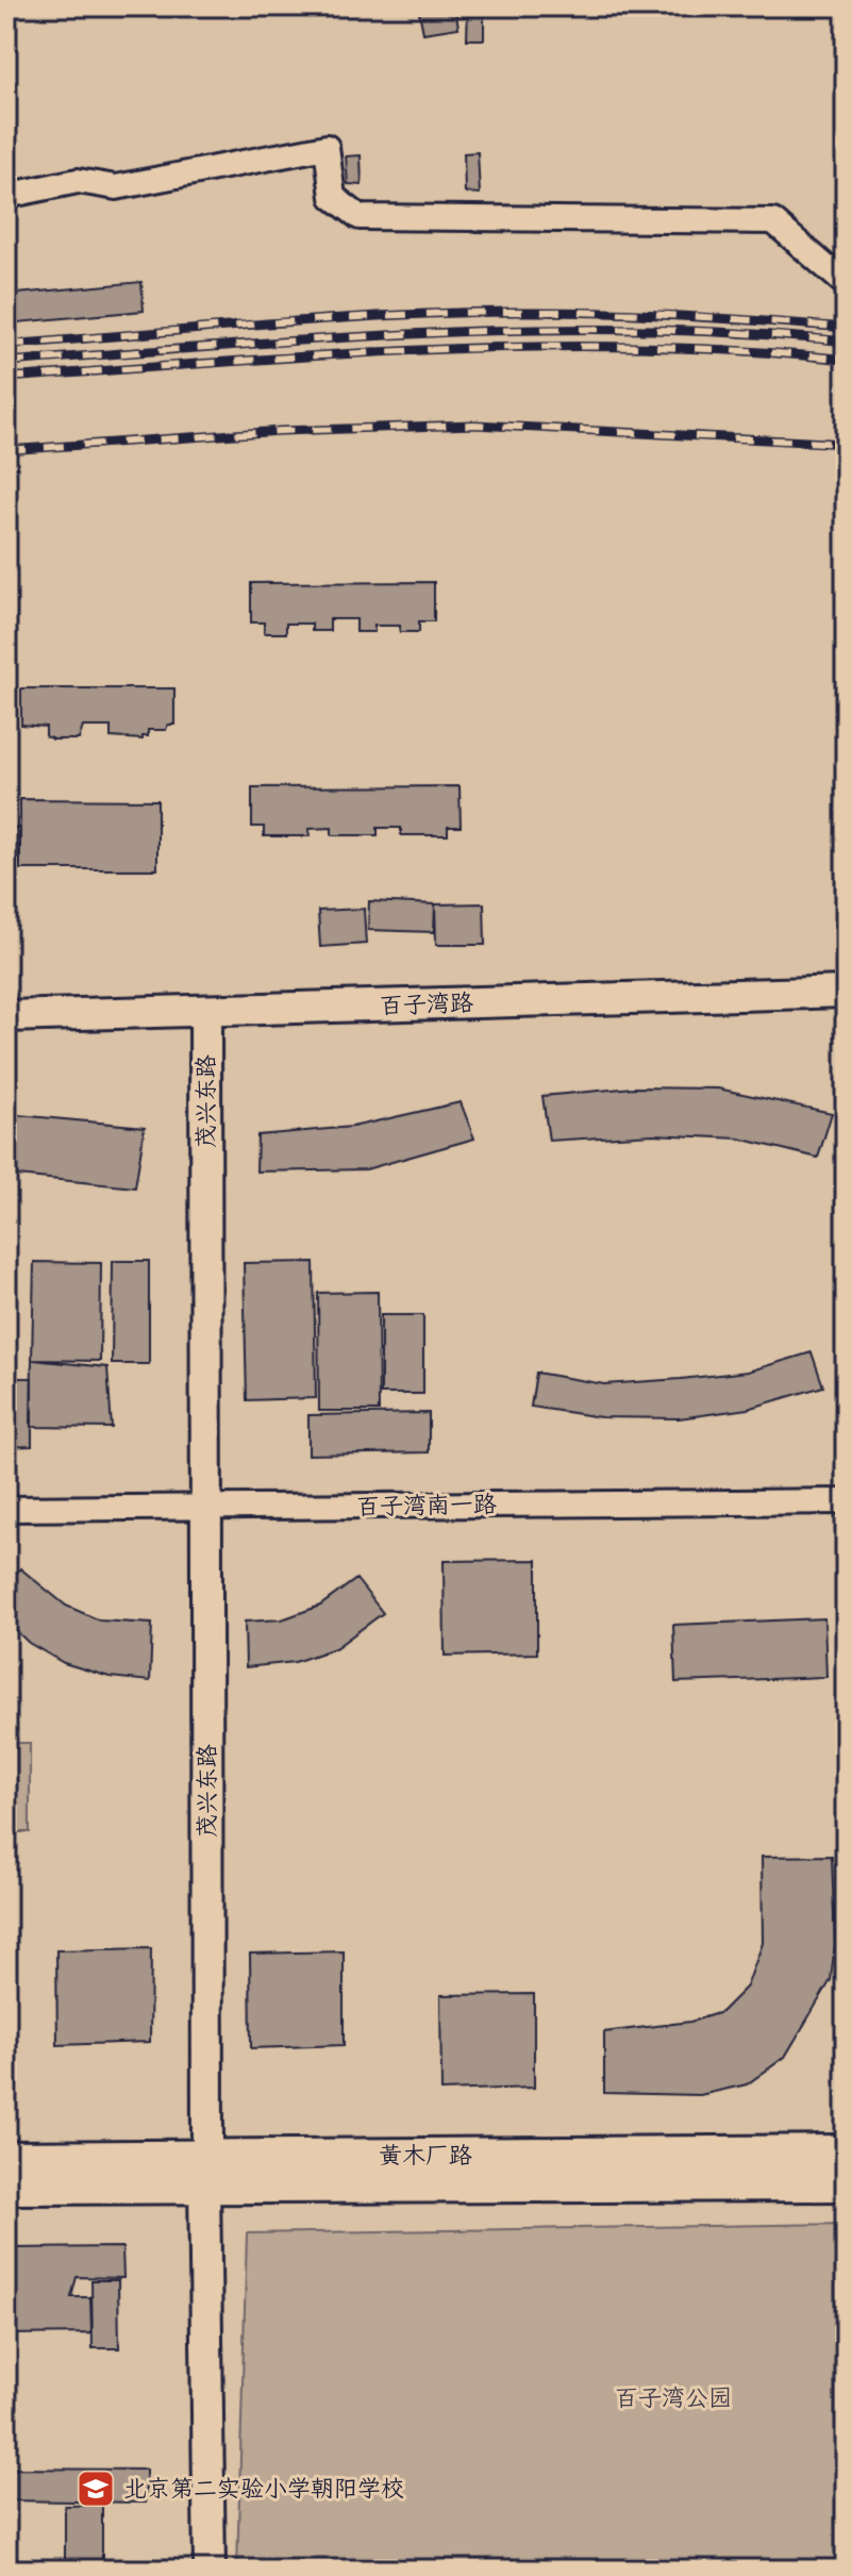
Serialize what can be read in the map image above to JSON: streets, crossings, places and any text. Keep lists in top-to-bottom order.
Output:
{
  "streets": {
    "main road": ["黄木厂路"],
    "street": ["百子湾路", "茂兴东路", "百子湾南一路"]
  },
  "crossings": [
    ["百子湾路", "茂兴东路"],
    ["茂兴东路", "百子湾南一路"],
    ["茂兴东路", "黄木厂路"]
  ],
  "parks": ["百子湾公园"],
  "places": {
    "school or university": ["北京第二实验小学朝阳学校"]
  }
}
